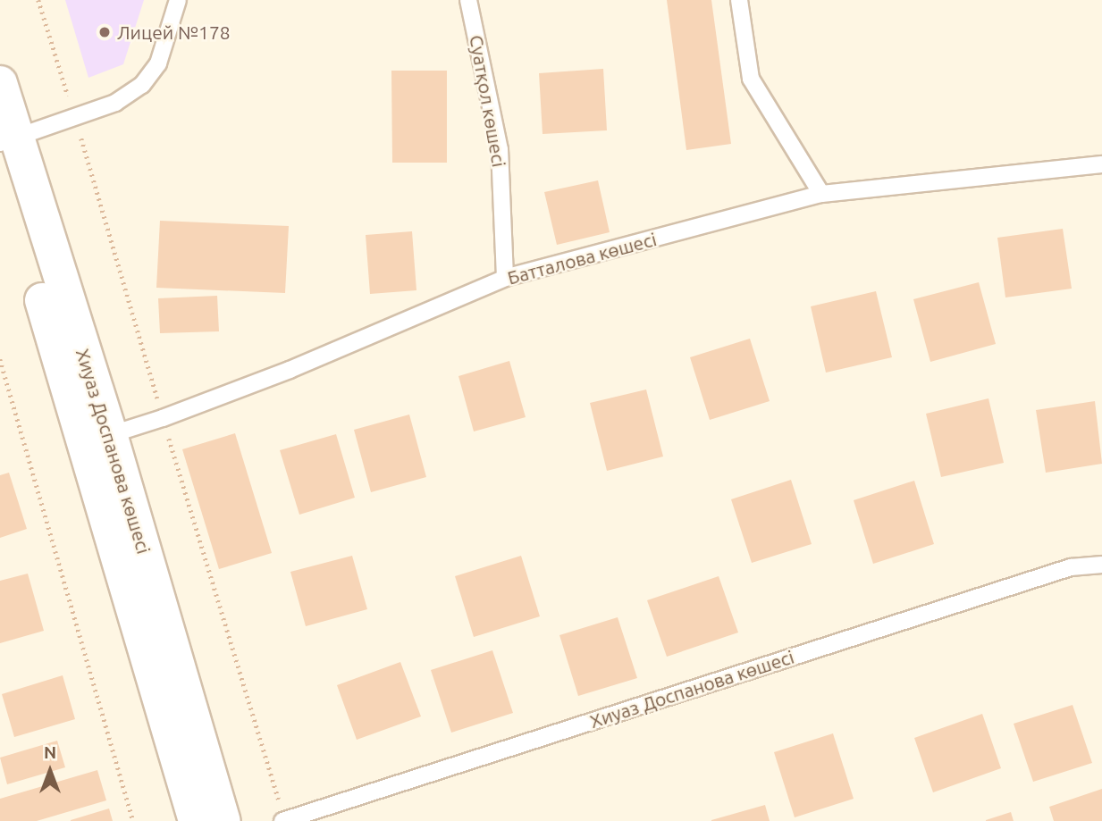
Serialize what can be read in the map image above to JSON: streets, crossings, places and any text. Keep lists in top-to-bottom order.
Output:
{
  "streets": {
    "street": ["Хиуаз Доспанова көшесі"],
    "lane": ["Суатқол көшесі", "Батталова көшесі"]
  },
  "crossings": [
    ["Суатқол көшесі", "Батталова көшесі"],
    ["Батталова көшесі", "Хиуаз Доспанова көшесі"]
  ],
  "places": ["Лицей №178"],
  "north": "top"
}
